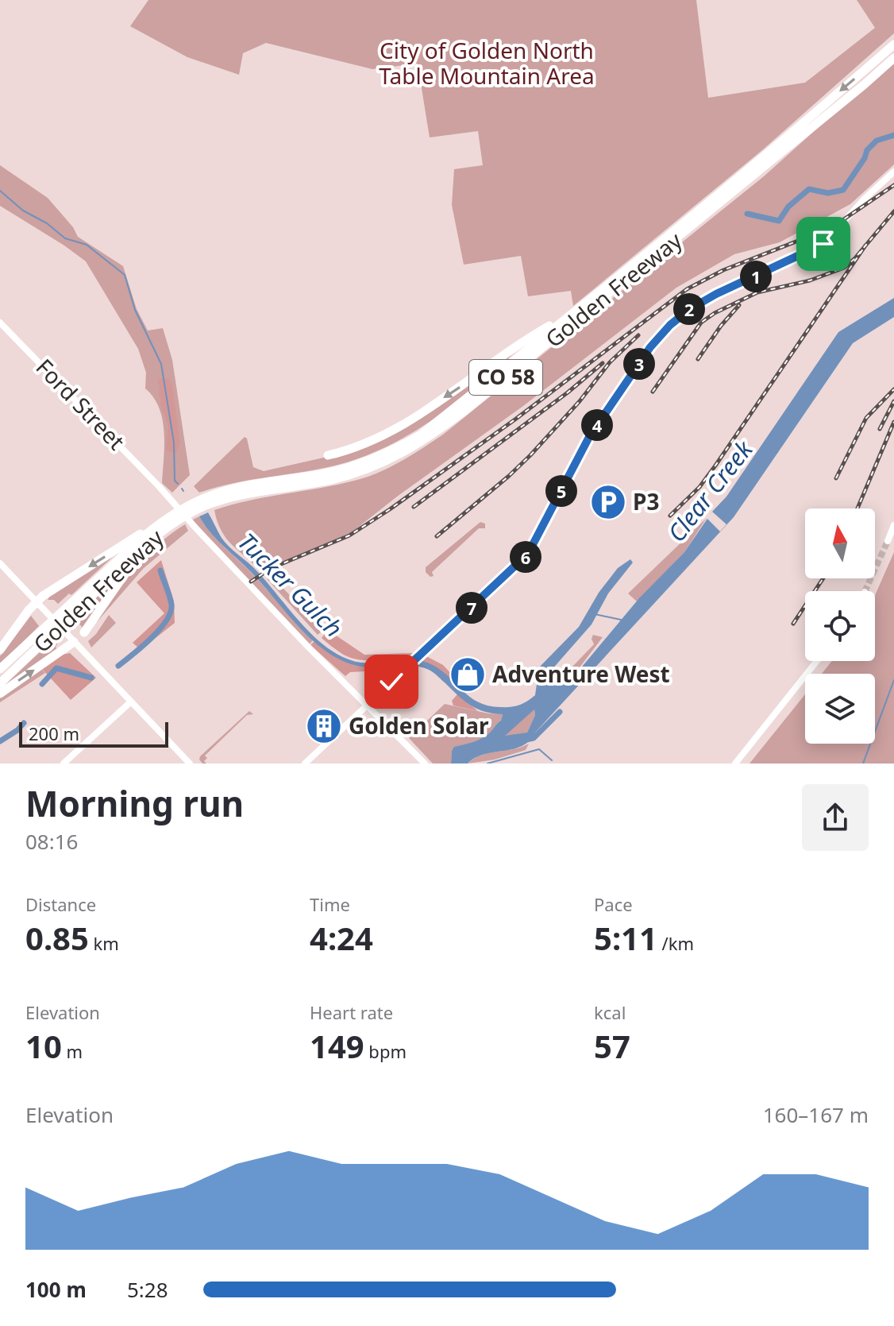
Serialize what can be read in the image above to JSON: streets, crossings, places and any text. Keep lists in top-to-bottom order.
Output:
{
  "streets": {
    "highway": ["Golden Freeway", "CO 58"],
    "street": ["Ford Street"]
  },
  "water": ["Clear Creek", "Tucker Gulch"],
  "parks": ["City of Golden North Table Mountain Area"],
  "places": {
    "parking": ["P3"],
    "shop": ["Adventure West"],
    "building": ["Golden Solar"]
  },
  "scale_bar": "200 m",
  "north": "top",
  "page": {
    "pins": [
      "1",
      "2",
      "3",
      "4",
      "5",
      "6",
      "7"
    ],
    "scale": "200 m",
    "heading": ["Morning run", "08:16"],
    "stats": [
      ["Distance", "0.85 km"],
      ["Time", "4:24"],
      ["Pace", "5:11 /km"],
      ["Elevation", "10 m"],
      ["Heart rate", "149 bpm"],
      ["kcal", "57"]
    ],
    "chart": ["Elevation", "160–167 m"],
    "list": [
      {
        "name": "100 m",
        "note": "5:28"
      }
    ]
  }
}
